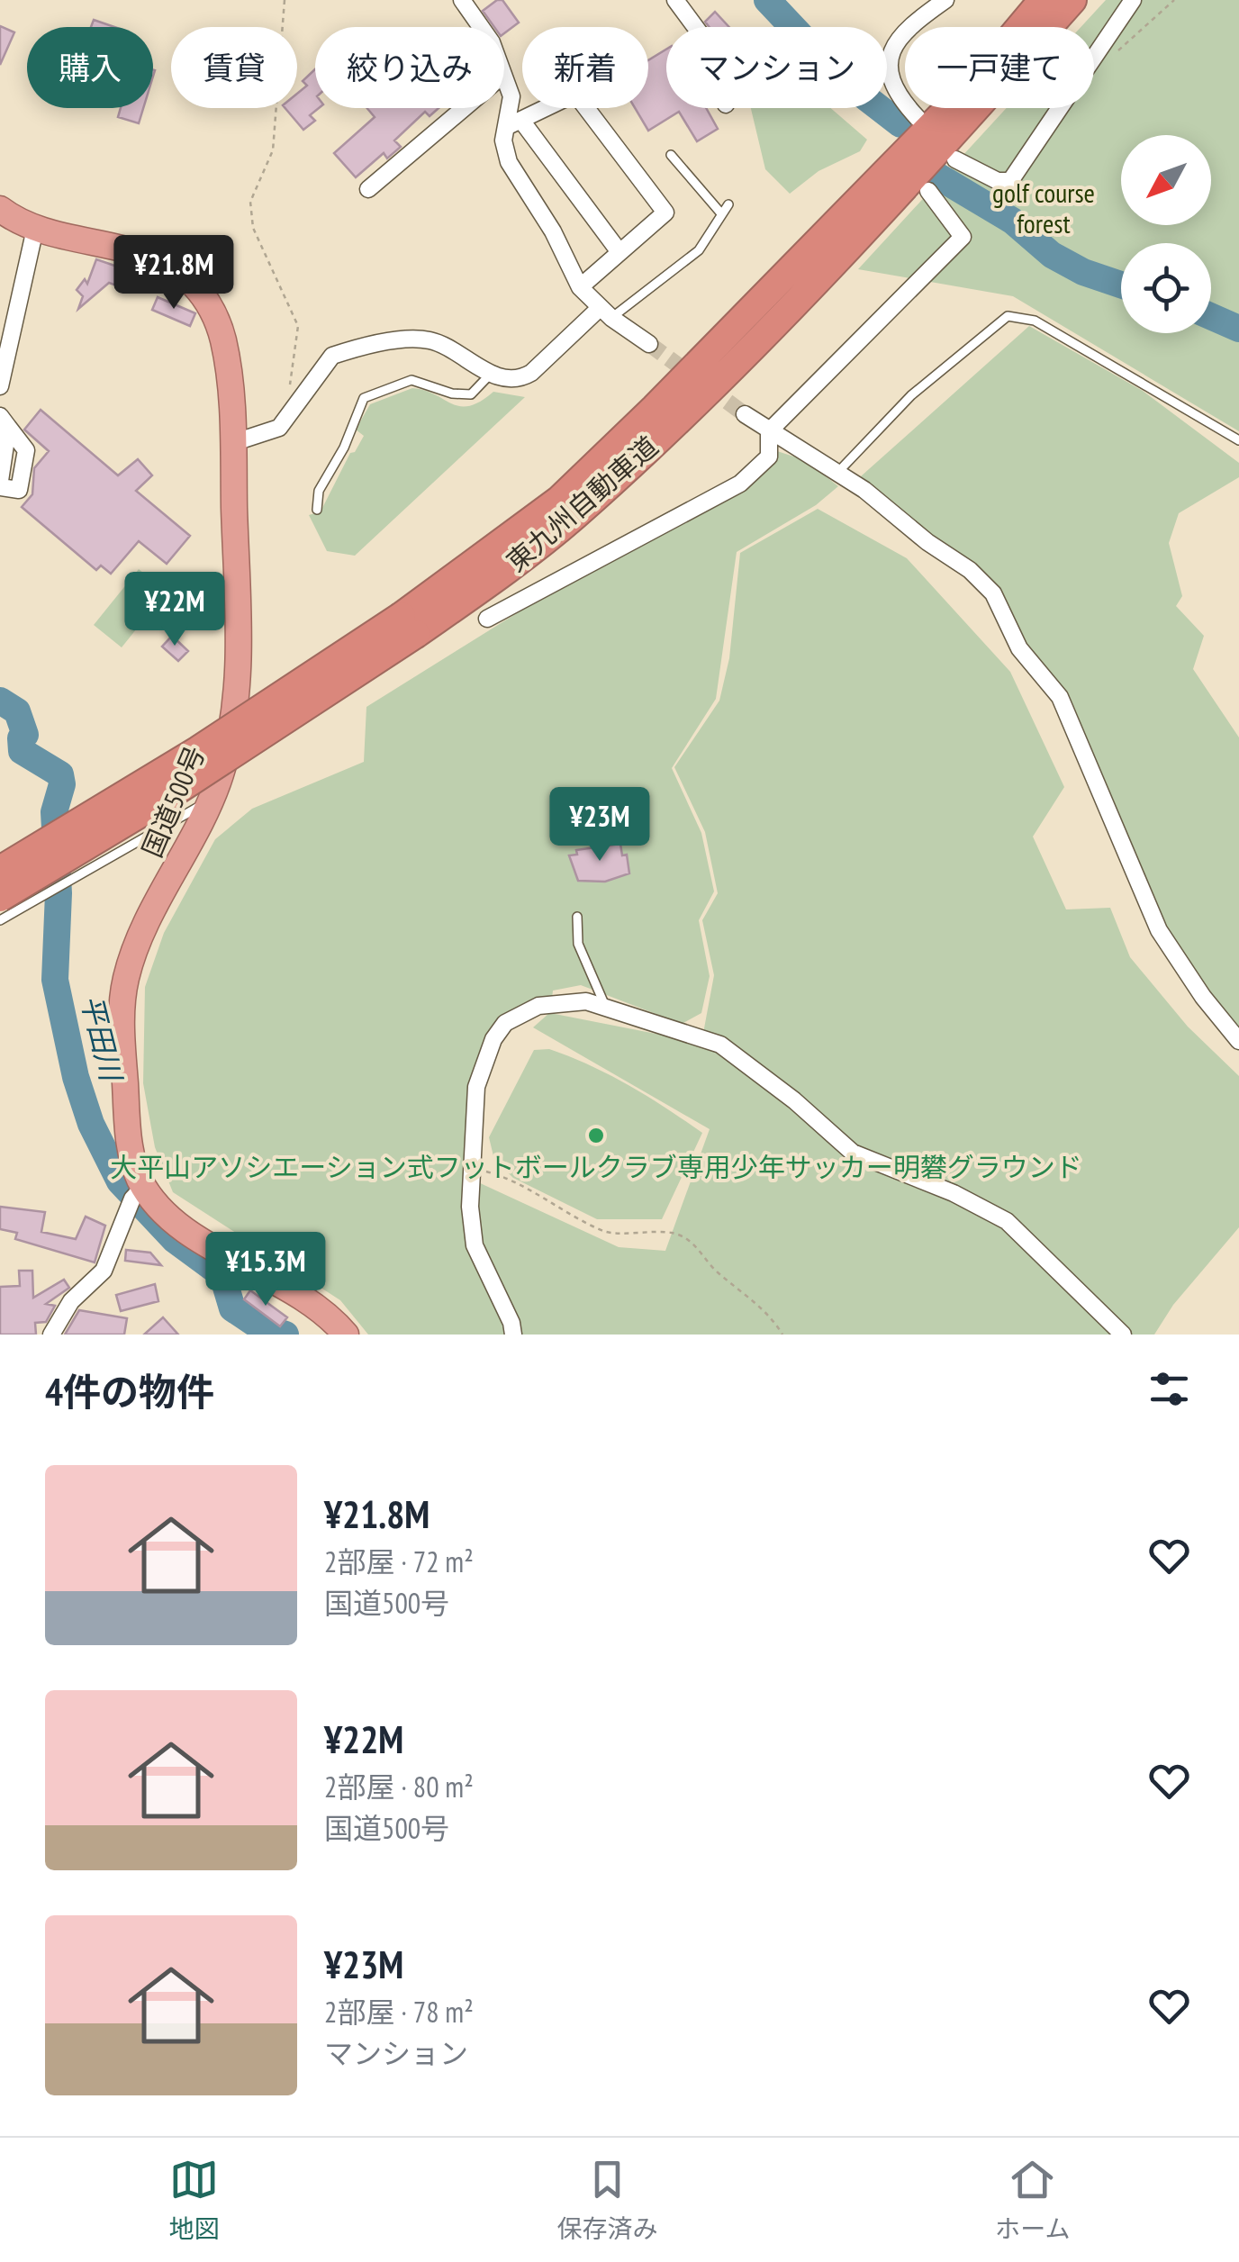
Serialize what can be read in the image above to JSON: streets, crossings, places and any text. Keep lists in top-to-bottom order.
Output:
{
  "streets": {
    "highway": ["東九州自動車道", "国道500号"]
  },
  "water": ["平田川"],
  "parks": ["golf course forest"],
  "places": ["大平山アソシエーション式フットボールクラブ専用少年サッカー明礬グラウンド"],
  "north": "bottom left",
  "page": {
    "chip": [
      "購入",
      "賃貸",
      "絞り込み",
      "新着",
      "マンション",
      "一戸建て"
    ],
    "price": [
      "¥21.8M",
      "¥22M",
      "¥23M",
      "¥15.3M"
    ],
    "heading": "4件の物件",
    "list": [
      {
        "name": "¥21.8M",
        "note": "2部屋 · 72 m² · 国道500号"
      },
      {
        "name": "¥22M",
        "note": "2部屋 · 80 m² · 国道500号"
      },
      {
        "name": "¥23M",
        "note": "2部屋 · 78 m² · マンション"
      }
    ],
    "tabs": ["地図", "保存済み", "ホーム"]
  }
}
